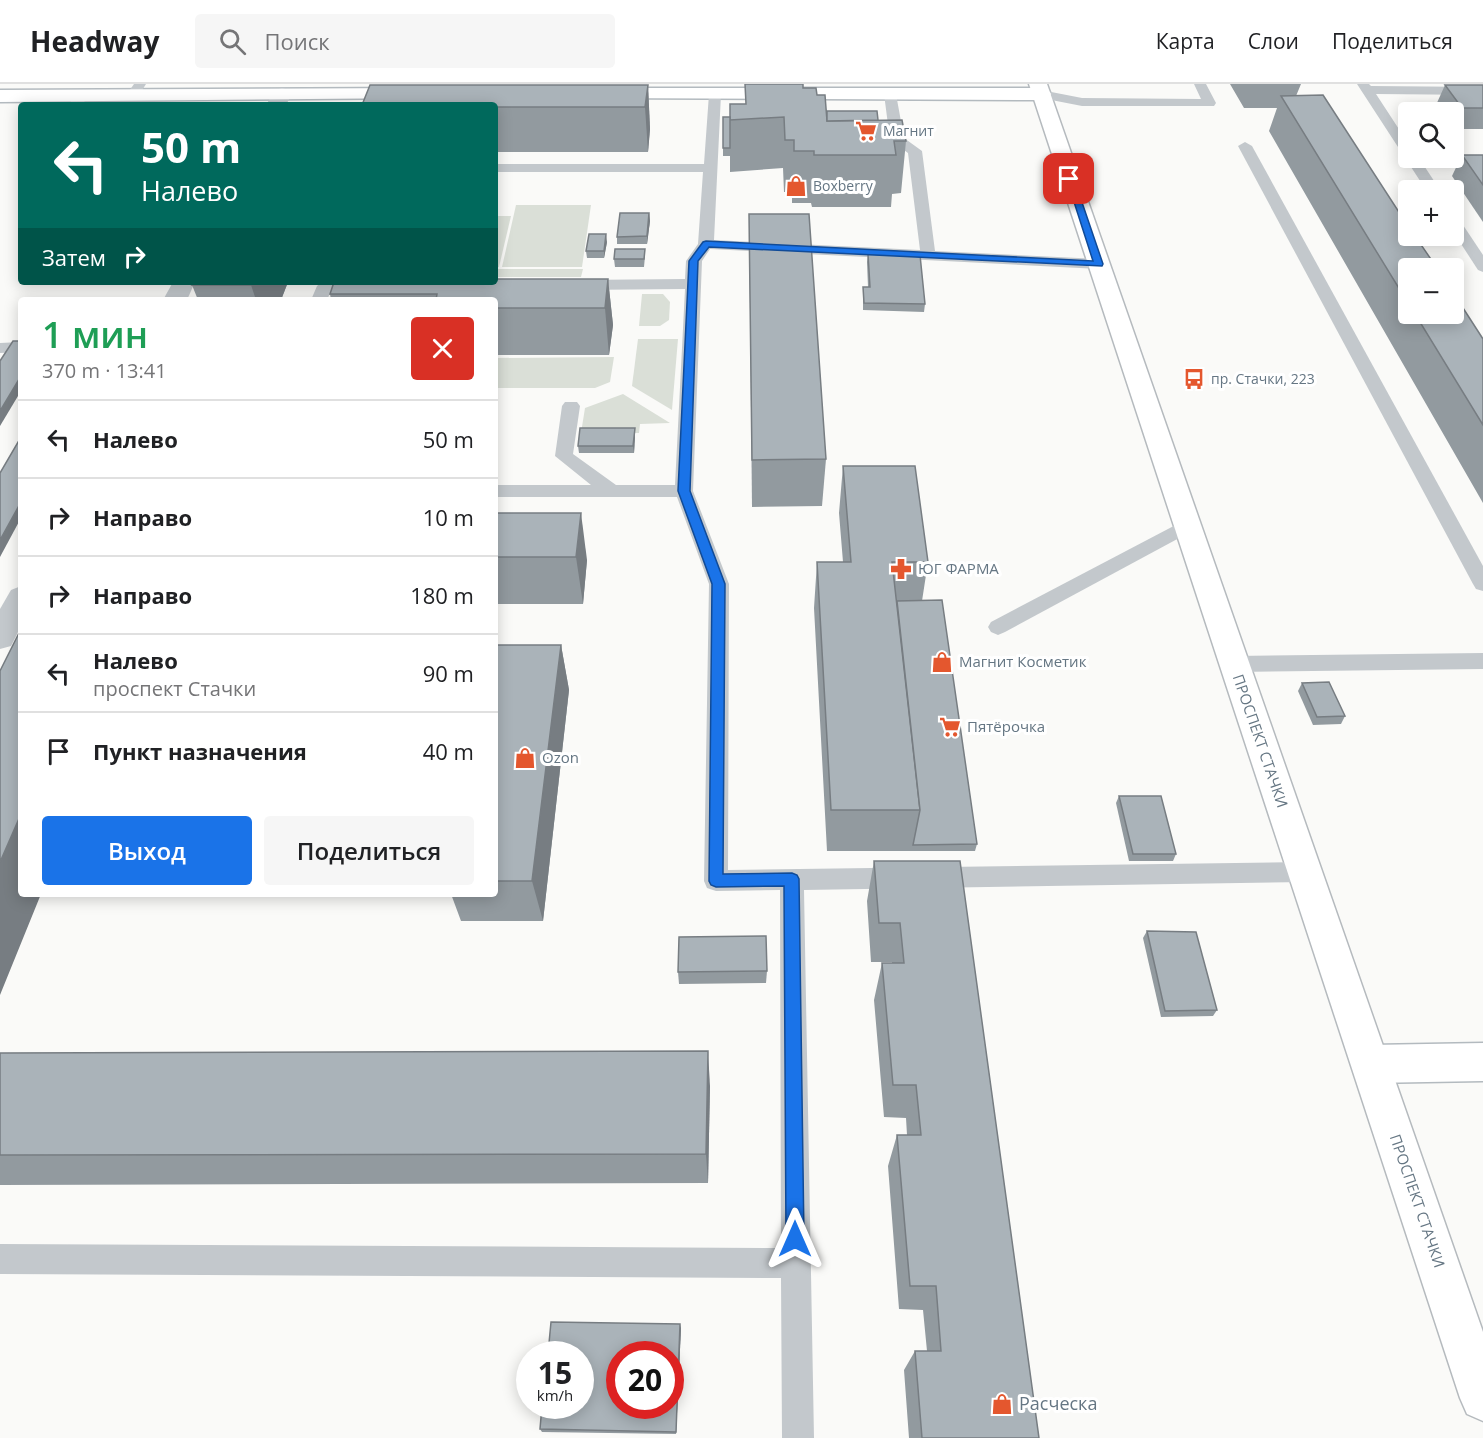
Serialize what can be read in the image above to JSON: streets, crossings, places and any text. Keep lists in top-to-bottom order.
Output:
{
  "streets": {
    "main road": ["ПРОСПЕКТ СТАЧКИ"]
  },
  "places": {
    "supermarket": ["Магнит", "Пятёрочка"],
    "shop": [
      "Boxberry",
      "Магнит Косметик",
      "Ozon",
      "Расческа"
    ],
    "bus stop": ["пр. Стачки, 223"],
    "pharmacy": ["ЮГ ФАРМА"]
  },
  "page": {
    "header": "Headway",
    "search": "Поиск",
    "nav": ["Карта", "Слои", "Поделиться"],
    "map_buttons": ["+", "−"],
    "turn": ["50 m", "Налево"],
    "then": "Затем",
    "heading": ["1 мин", "370 m · 13:41"],
    "list": [
      {
        "name": "Налево",
        "value": "50 m"
      },
      {
        "name": "Направо",
        "value": "10 m"
      },
      {
        "name": "Направо",
        "value": "180 m"
      },
      {
        "name": "Налево",
        "note": "проспект Стачки",
        "value": "90 m"
      },
      {
        "name": "Пункт назначения",
        "value": "40 m"
      }
    ],
    "buttons": ["Выход", "Поделиться"],
    "speed": "15 km/h",
    "limit": "20"
  }
}
